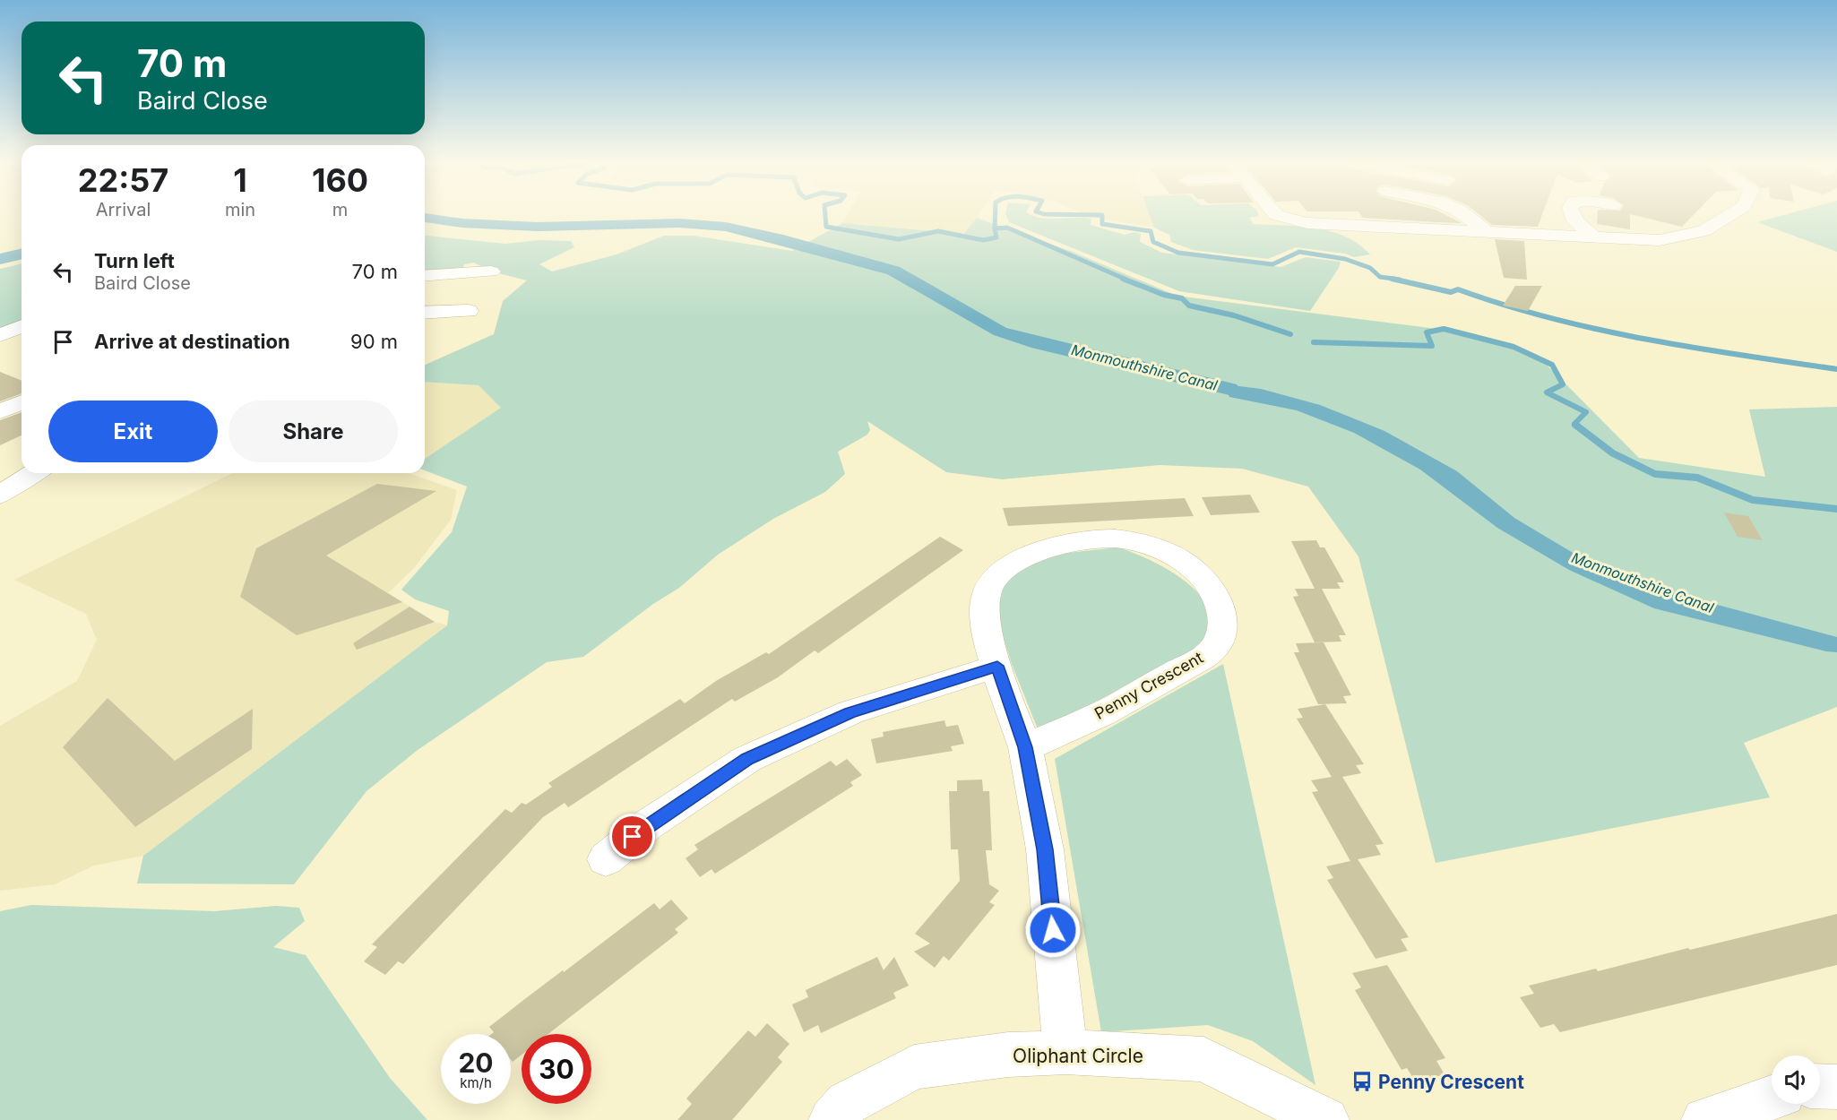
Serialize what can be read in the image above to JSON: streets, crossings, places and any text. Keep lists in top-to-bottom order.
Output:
{
  "streets": {
    "street": ["Penny Crescent", "Oliphant Circle"]
  },
  "crossings": [
    ["Penny Crescent", "Oliphant Circle"]
  ],
  "water": ["Monmouthshire Canal"],
  "places": {
    "bus stop": ["Penny Crescent"]
  },
  "page": {
    "turn": ["70 m", "Baird Close"],
    "eta": [
      "22:57",
      "Arrival",
      "1",
      "min",
      "160",
      "m"
    ],
    "list": [
      {
        "name": "Turn left",
        "note": "Baird Close",
        "value": "70 m"
      },
      {
        "name": "Arrive at destination",
        "value": "90 m"
      }
    ],
    "buttons": ["Exit", "Share"],
    "speed": "20 km/h",
    "limit": "30"
  }
}
